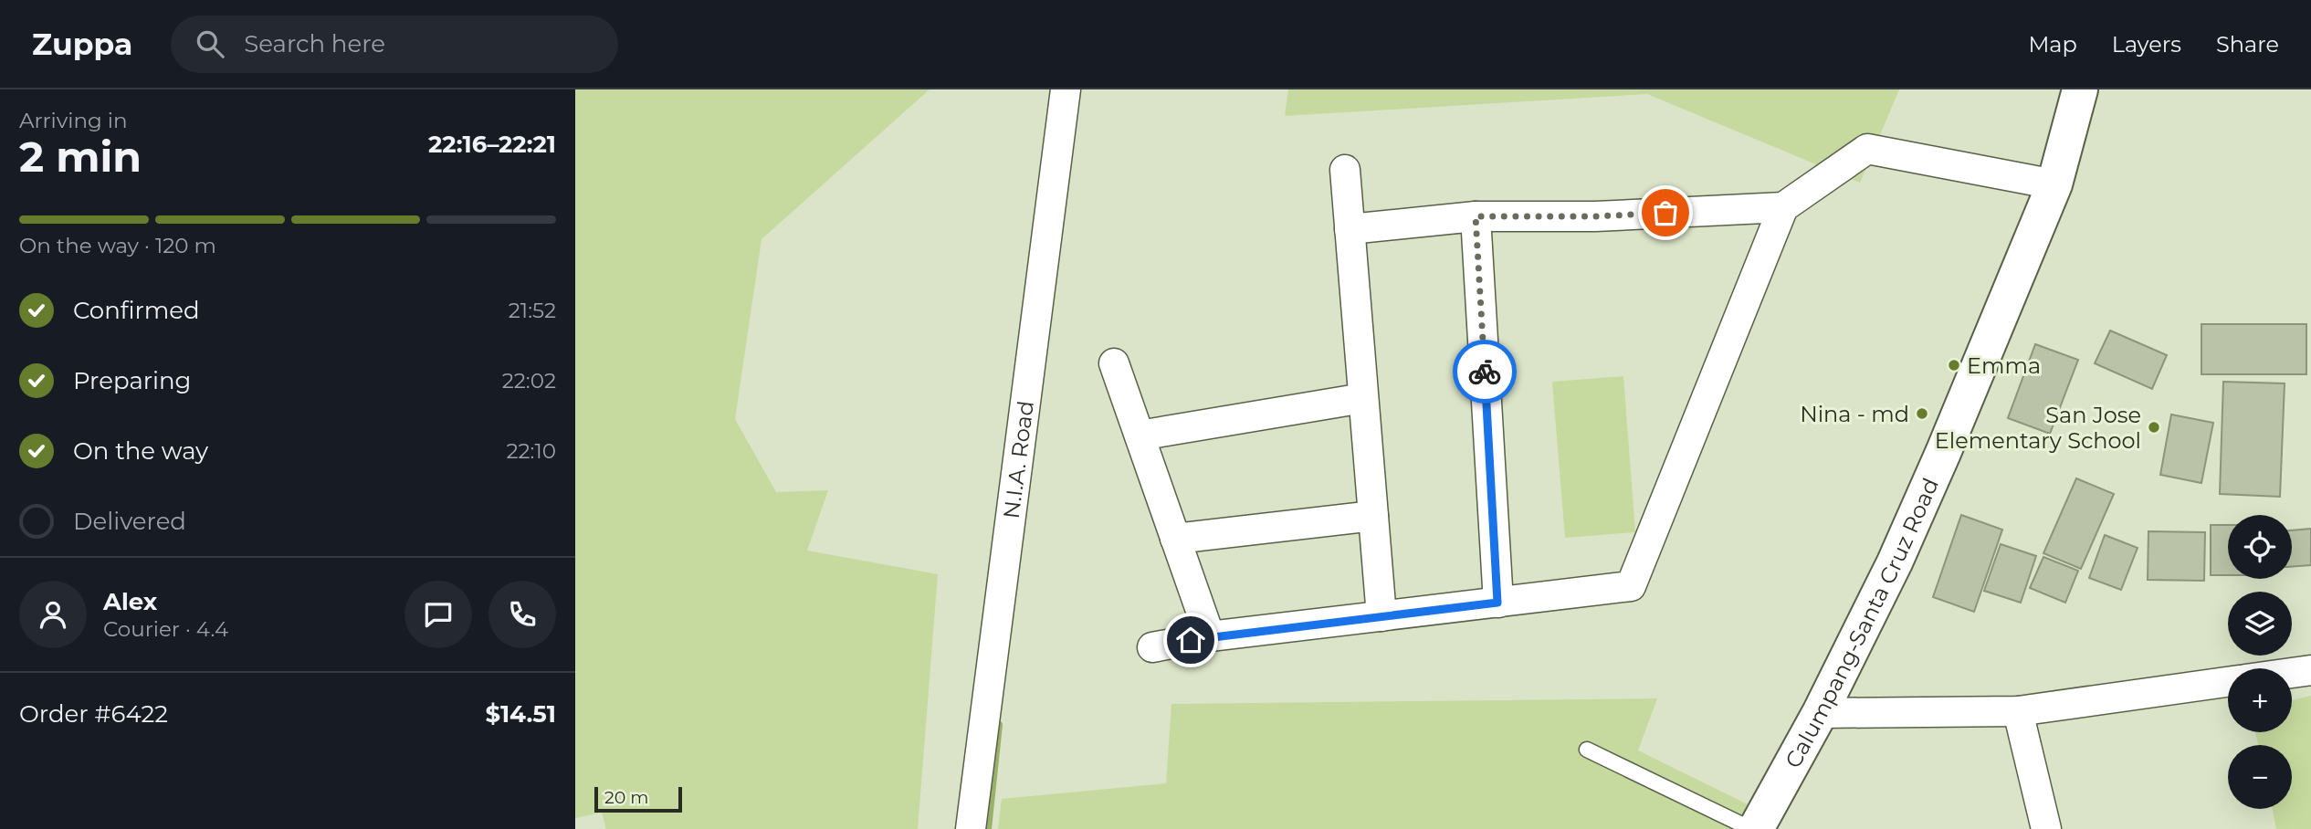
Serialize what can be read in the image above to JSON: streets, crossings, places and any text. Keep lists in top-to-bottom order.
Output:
{
  "streets": {
    "main road": ["Calumpang-Santa Cruz Road"],
    "street": ["N.I.A. Road"]
  },
  "places": ["Emma", "Nina - md", "San Jose Elementary School"],
  "scale_bar": "20 m",
  "page": {
    "header": "Zuppa",
    "search": "Search here",
    "nav": ["Map", "Layers", "Share"],
    "heading": ["2 min", "Arriving in", "22:16–22:21"],
    "panel": [
      "Alex",
      "Courier · 4.4",
      "Order #6422",
      "$14.51"
    ],
    "bar": "On the way · 120 m",
    "list": [
      ["Confirmed", "21:52"],
      ["Preparing", "22:02"],
      ["On the way", "22:10"],
      "Delivered"
    ],
    "map_buttons": ["+", "−"],
    "scale": "20 m"
  }
}
